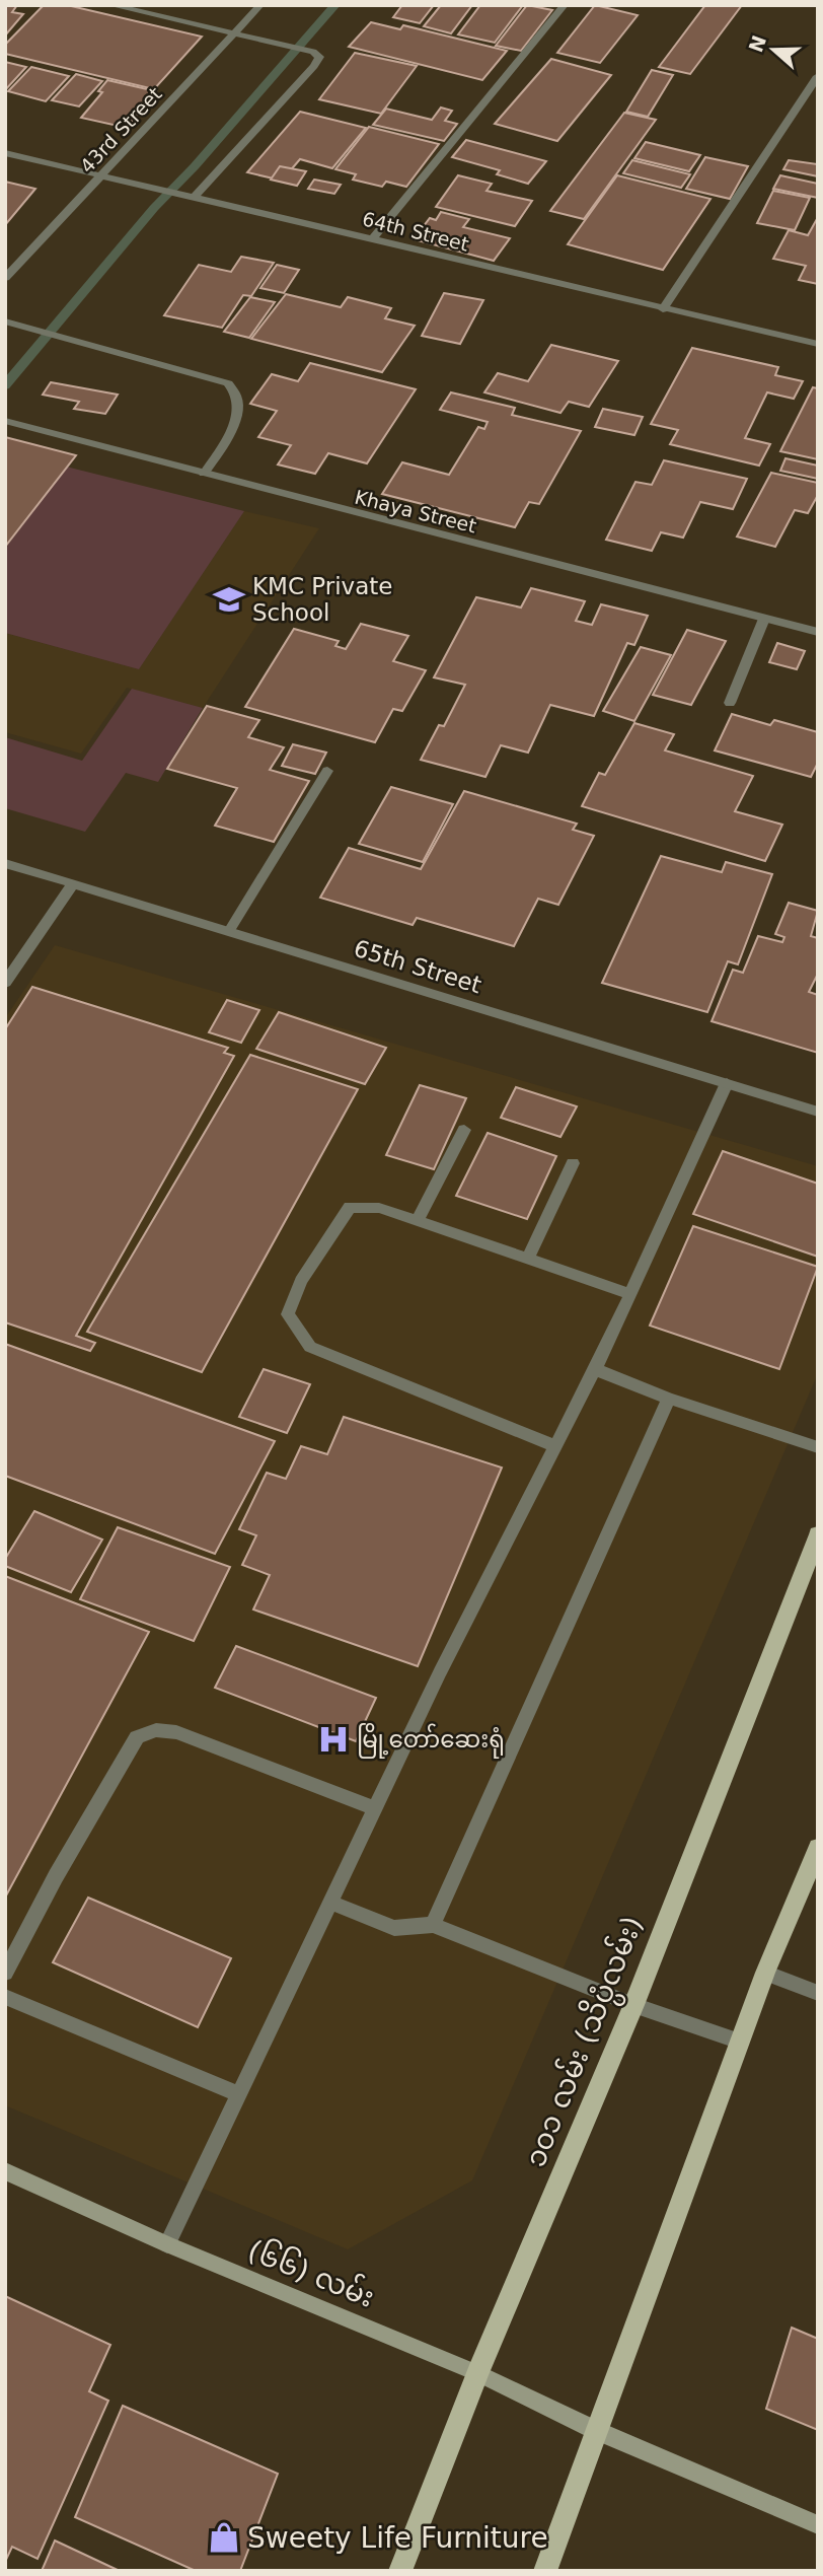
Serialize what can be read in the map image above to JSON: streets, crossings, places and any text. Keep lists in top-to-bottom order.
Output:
{
  "streets": {
    "main road": ["၁၀၁ လမ်း (သိပ္ပံလမ်း)"],
    "street": [
      "43rd Street",
      "64th Street",
      "Khaya Street",
      "65th Street",
      "(၆၆) လမ်း"
    ]
  },
  "crossings": [
    ["43rd Street", "64th Street"],
    ["၁၀၁ လမ်း (သိပ္ပံလမ်း)", "(၆၆) လမ်း"]
  ],
  "places": {
    "school or university": ["KMC Private School"],
    "hospital": ["မြို့တော်ဆေးရုံ"],
    "shop": ["Sweety Life Furniture"]
  },
  "north": "left"
}
